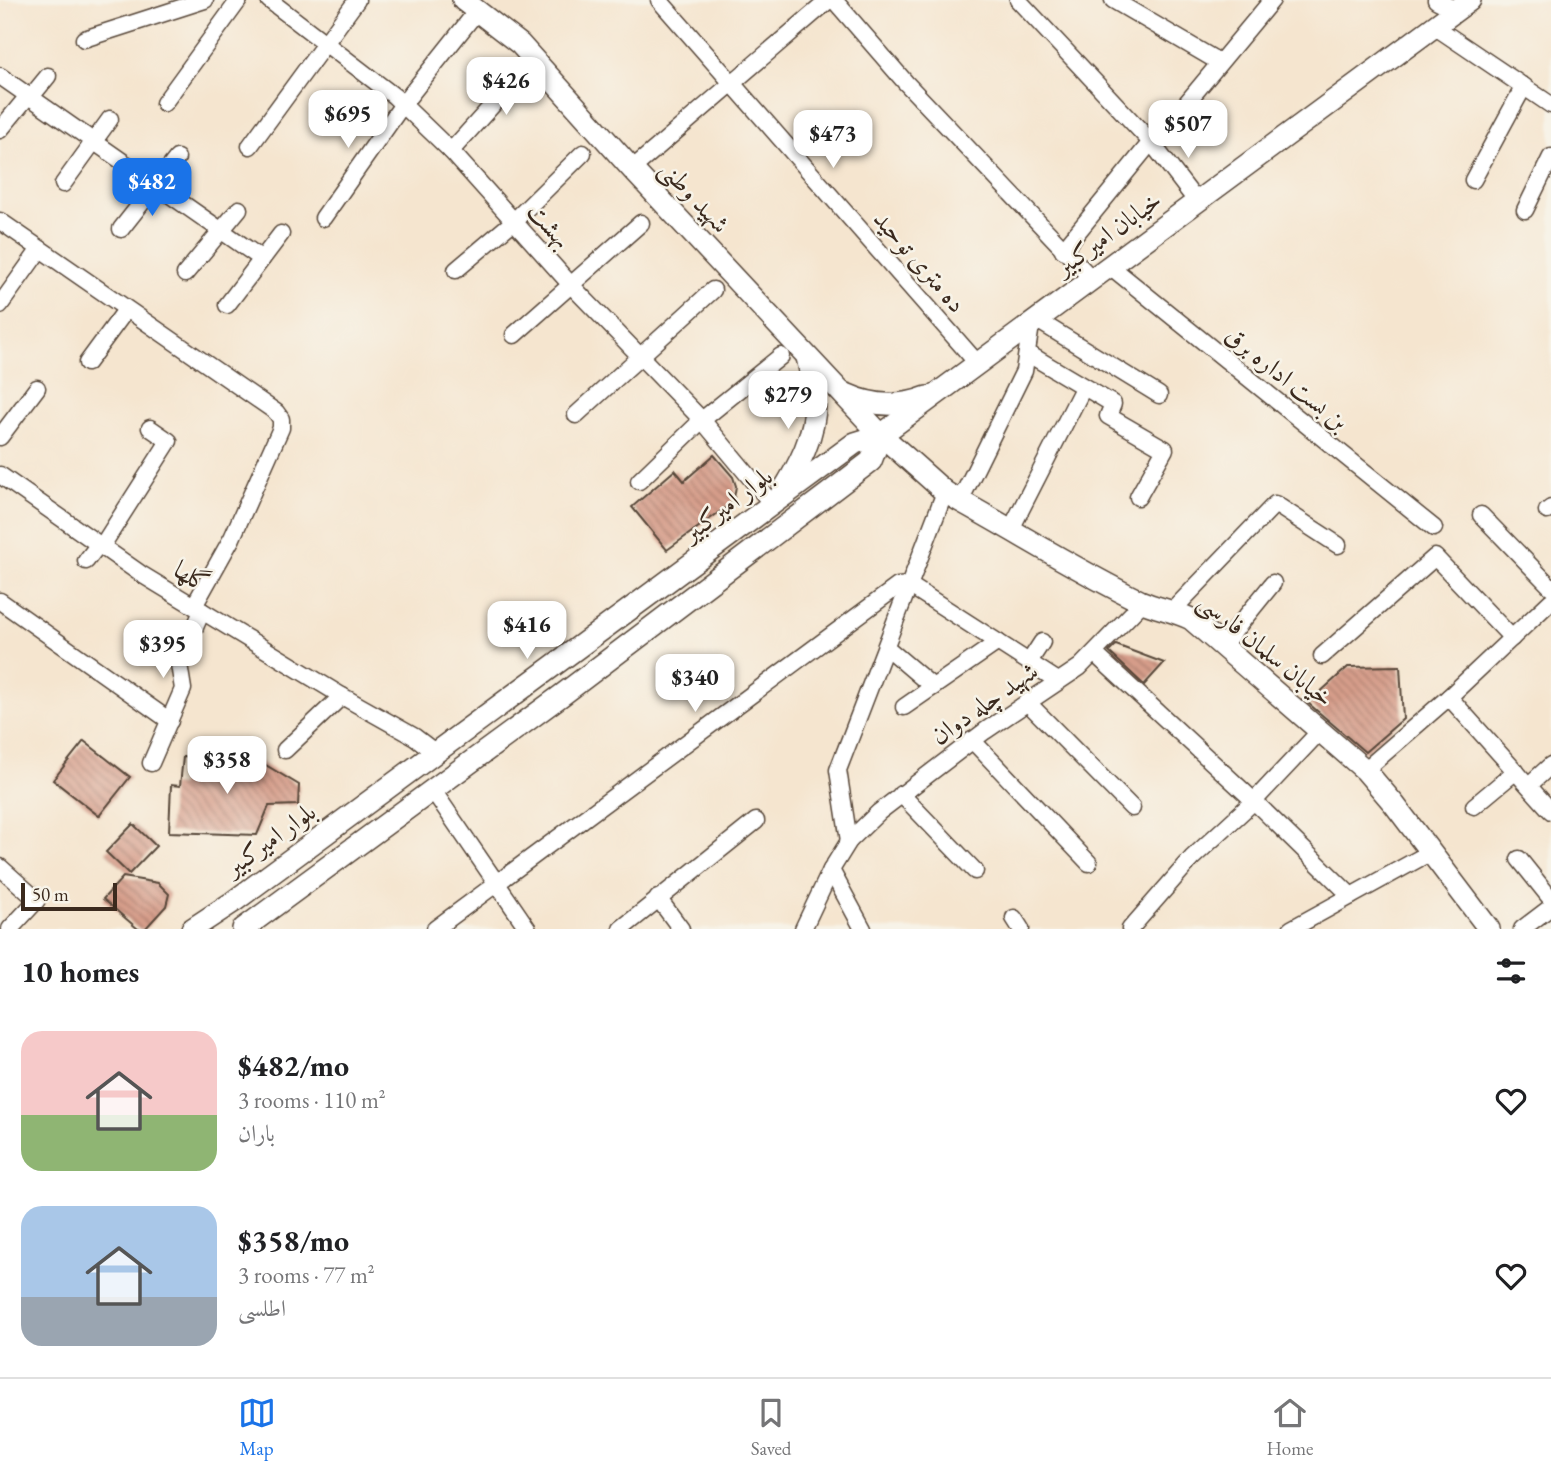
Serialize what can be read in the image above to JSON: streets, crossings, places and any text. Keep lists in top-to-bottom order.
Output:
{
  "streets": {
    "main road": [
      "شهید وطنی",
      "خیابان امیرکبیر",
      "بلوار امیرکبیر",
      "خیابان سلمان فارسی"
    ],
    "street": [
      "بهشت",
      "ده متری توحید",
      "بن بست اداره برق",
      "گلها",
      "شهید چله دوان"
    ]
  },
  "crossings": [
    ["شهید وطنی", "خیابان امیرکبیر"],
    ["شهید وطنی", "بلوار امیرکبیر"],
    ["شهید وطنی", "خیابان سلمان فارسی"],
    ["بهشت", "بلوار امیرکبیر"],
    ["خیابان امیرکبیر", "ده متری توحید"],
    ["خیابان امیرکبیر", "بن بست اداره برق"],
    ["خیابان امیرکبیر", "بلوار امیرکبیر"],
    ["خیابان امیرکبیر", "خیابان سلمان فارسی"],
    ["بلوار امیرکبیر", "گلها"],
    ["بلوار امیرکبیر", "خیابان سلمان فارسی"],
    ["خیابان سلمان فارسی", "شهید چله دوان"]
  ],
  "scale_bar": "50 m",
  "page": {
    "price": [
      "$426",
      "$695",
      "$507",
      "$473",
      "$482",
      "$279",
      "$416",
      "$395",
      "$340",
      "$358"
    ],
    "scale": "50 m",
    "heading": "10 homes",
    "list": [
      {
        "name": "$482/mo",
        "note": "3 rooms · 110 m² · باران"
      },
      {
        "name": "$358/mo",
        "note": "3 rooms · 77 m² · اطلسی"
      }
    ],
    "tabs": ["Map", "Saved", "Home"]
  }
}
